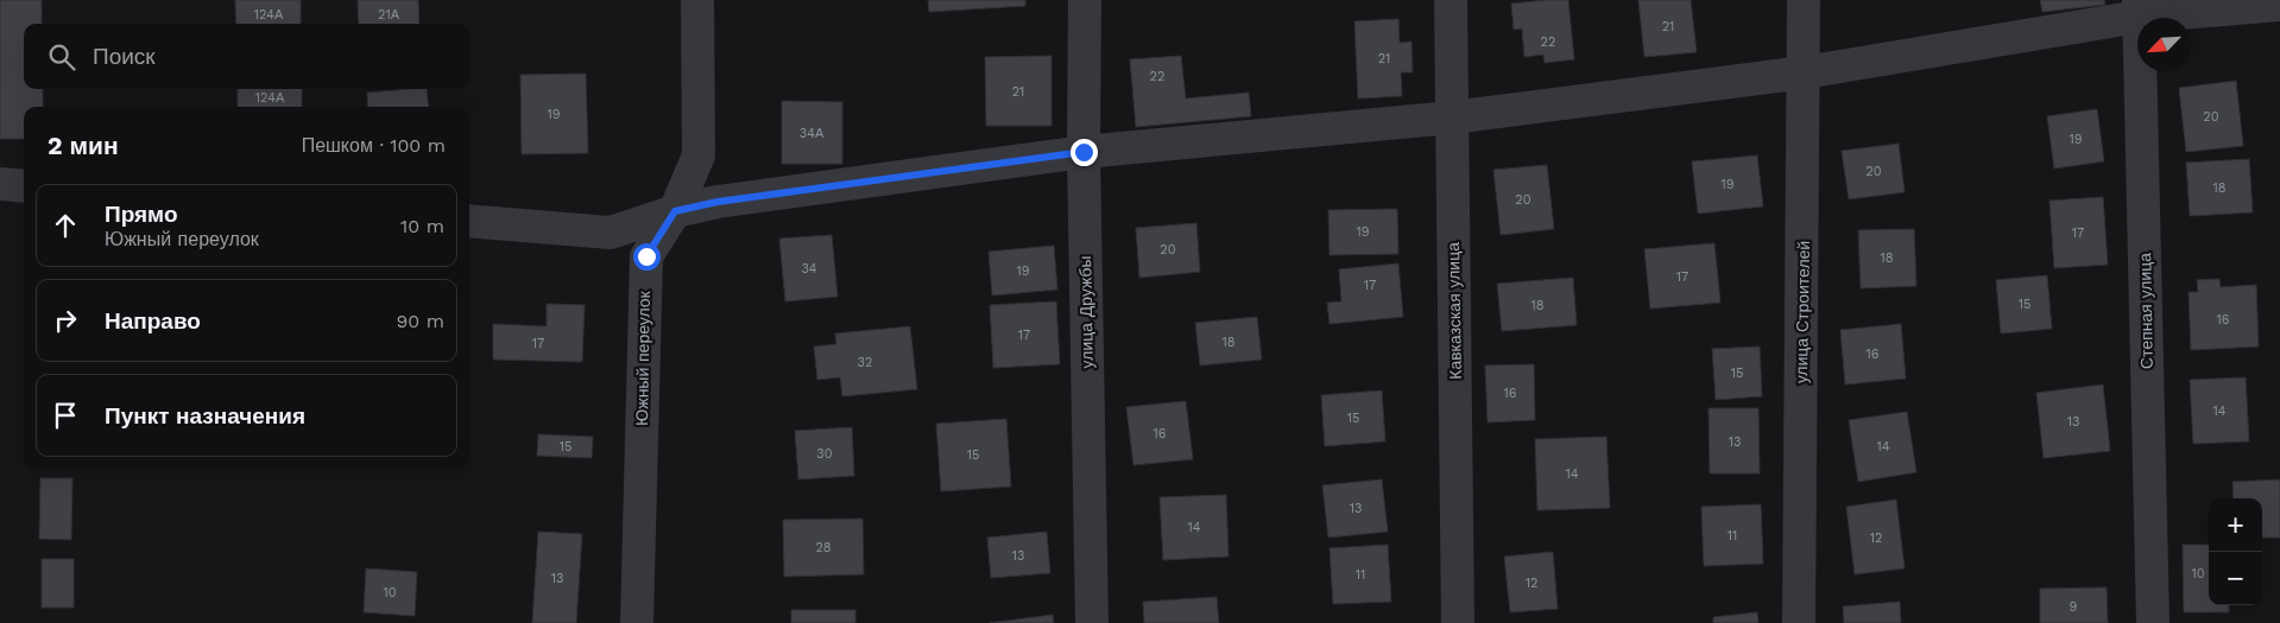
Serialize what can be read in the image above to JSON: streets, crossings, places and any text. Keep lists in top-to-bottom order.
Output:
{
  "streets": {
    "street": [
      "Кавказская улица",
      "Степная улица",
      "улица Дружбы",
      "улица Строителей",
      "Южный переулок"
    ]
  },
  "house_numbers": [
    "124А",
    "21А",
    "21",
    "22",
    "21",
    "22",
    "21",
    "124А",
    "19",
    "20",
    "34А",
    "19",
    "20",
    "19",
    "18",
    "20",
    "19",
    "17",
    "20",
    "18",
    "34",
    "19",
    "17",
    "17",
    "15",
    "18",
    "16",
    "17",
    "18",
    "17",
    "16",
    "32",
    "15",
    "16",
    "14",
    "15",
    "13",
    "16",
    "13",
    "15",
    "14",
    "30",
    "15",
    "14",
    "13",
    "14",
    "11",
    "12",
    "28",
    "13",
    "10",
    "11",
    "13",
    "12",
    "10",
    "9"
  ],
  "north": "bottom left",
  "page": {
    "search": "Поиск",
    "heading": ["2 мин", "Пешком · 100 m"],
    "list": [
      ["Прямо", "Южный переулок", "10 m"],
      ["Направо", "90 m"],
      "Пункт назначения"
    ],
    "map_buttons": ["+", "−"]
  }
}
